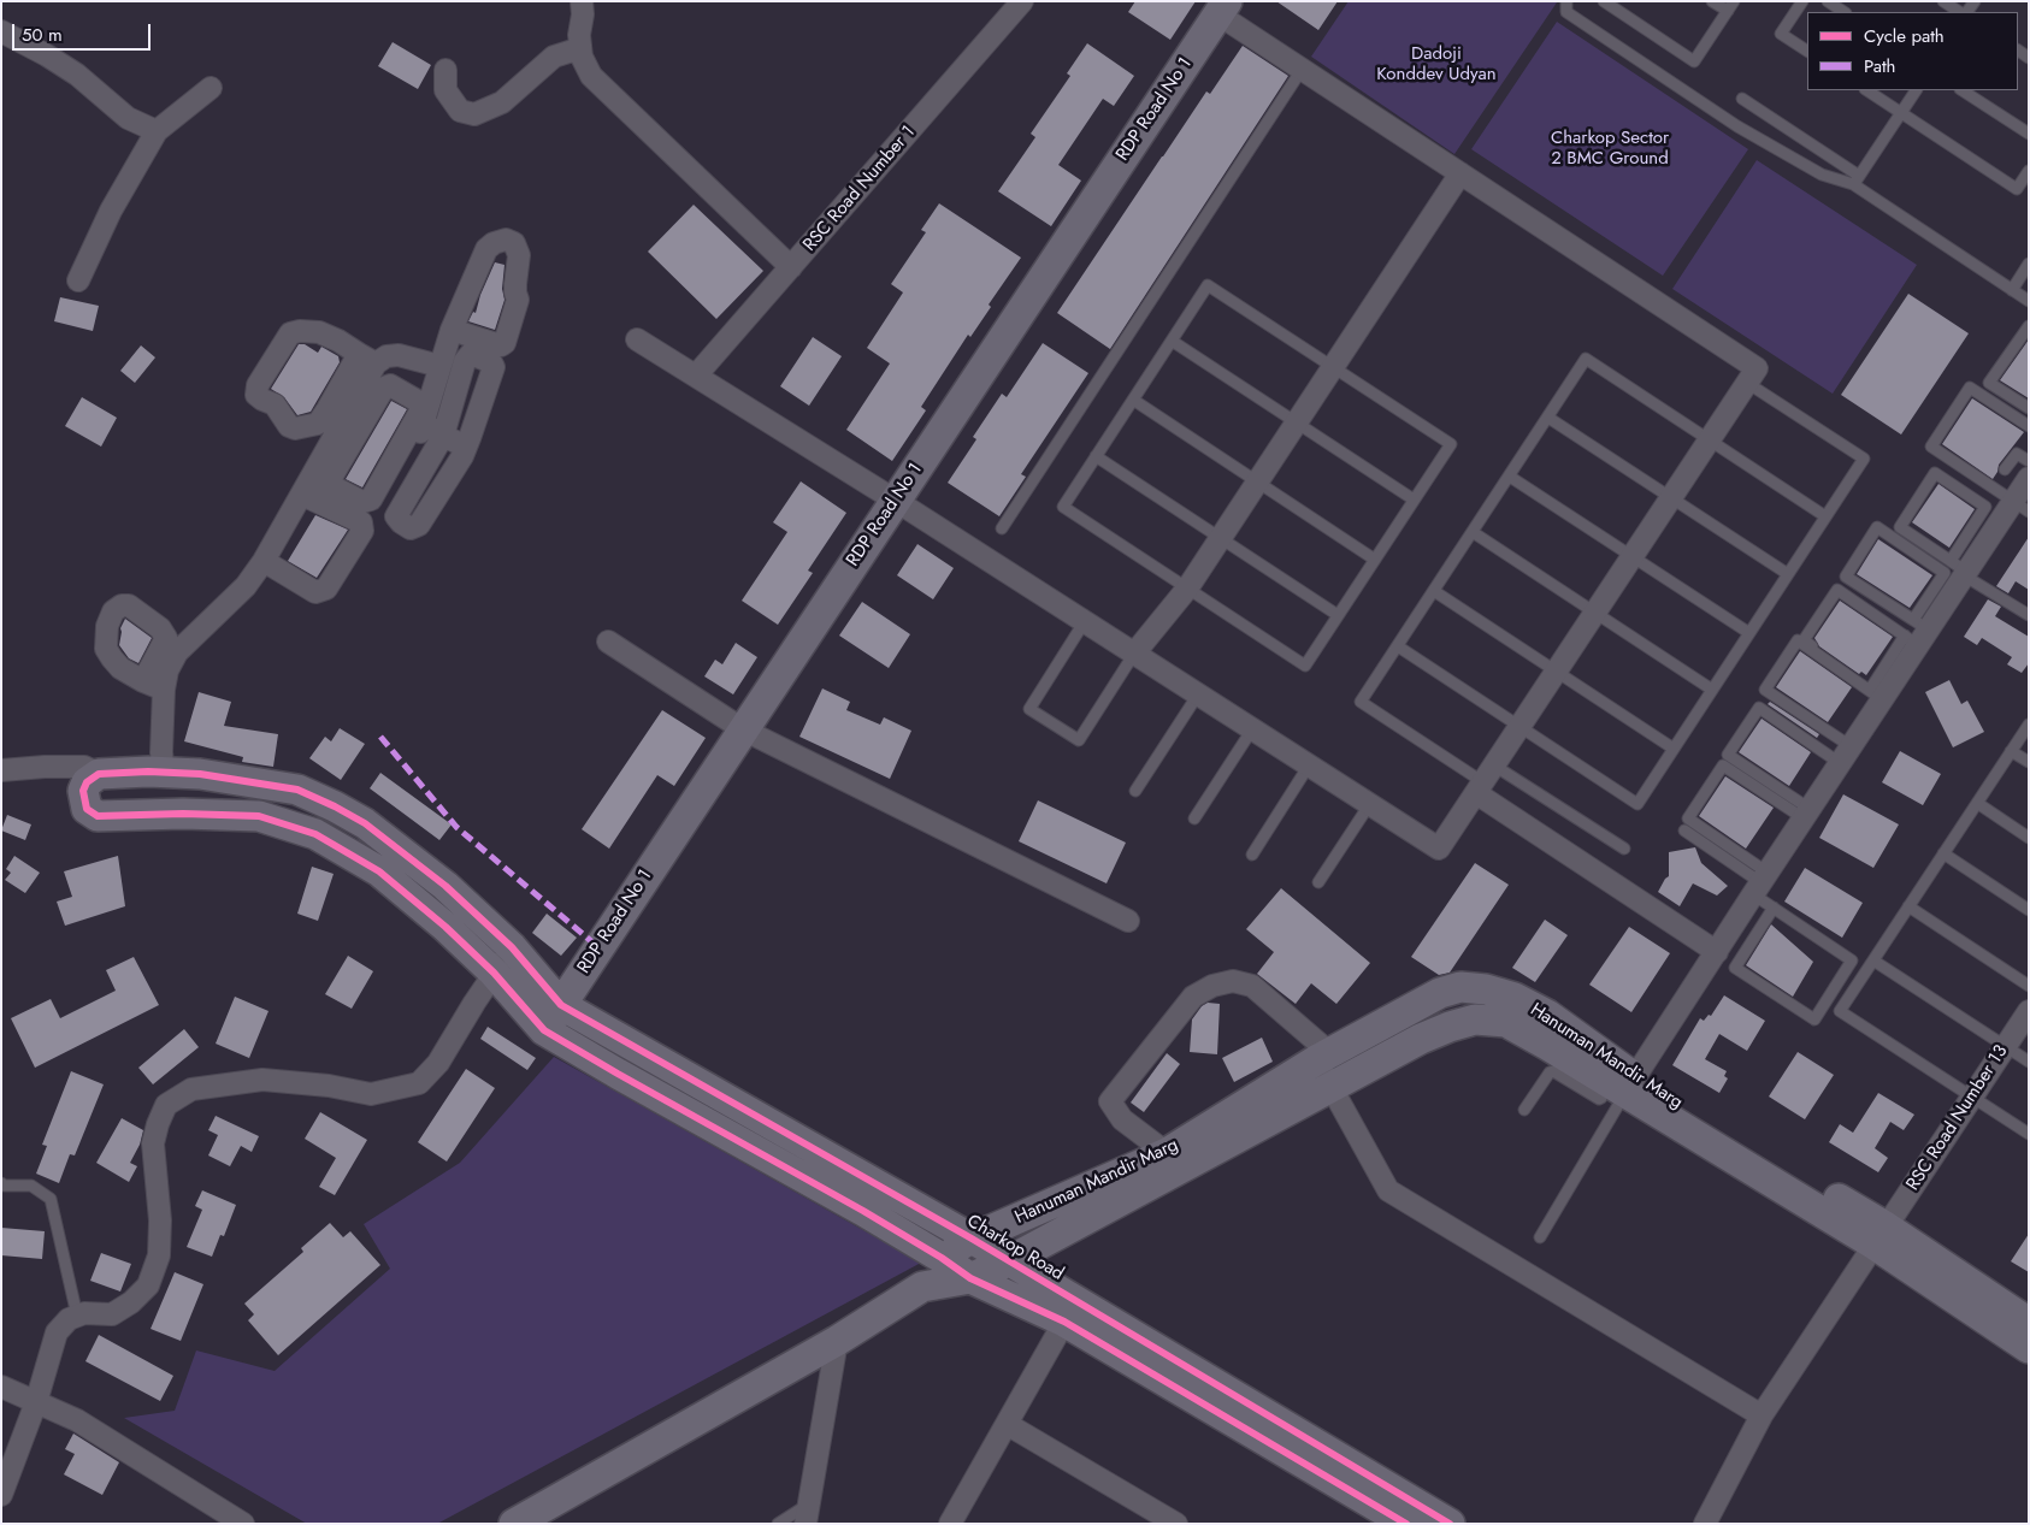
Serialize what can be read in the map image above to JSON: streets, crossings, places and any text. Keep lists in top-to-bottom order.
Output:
{
  "streets": {
    "street": [
      "RDP Road No 1",
      "RSC Road Number 1",
      "Hanuman Mandir Marg",
      "RSC Road Number 13",
      "Charkop Road"
    ]
  },
  "crossings": [
    ["RDP Road No 1", "Charkop Road"],
    ["Hanuman Mandir Marg", "RSC Road Number 13"],
    ["Hanuman Mandir Marg", "Charkop Road"]
  ],
  "parks": ["Dadoji Konddev Udyan", "Charkop Sector 2 BMC Ground"],
  "legend": ["Cycle path", "Path"],
  "scale_bar": "50 m"
}
